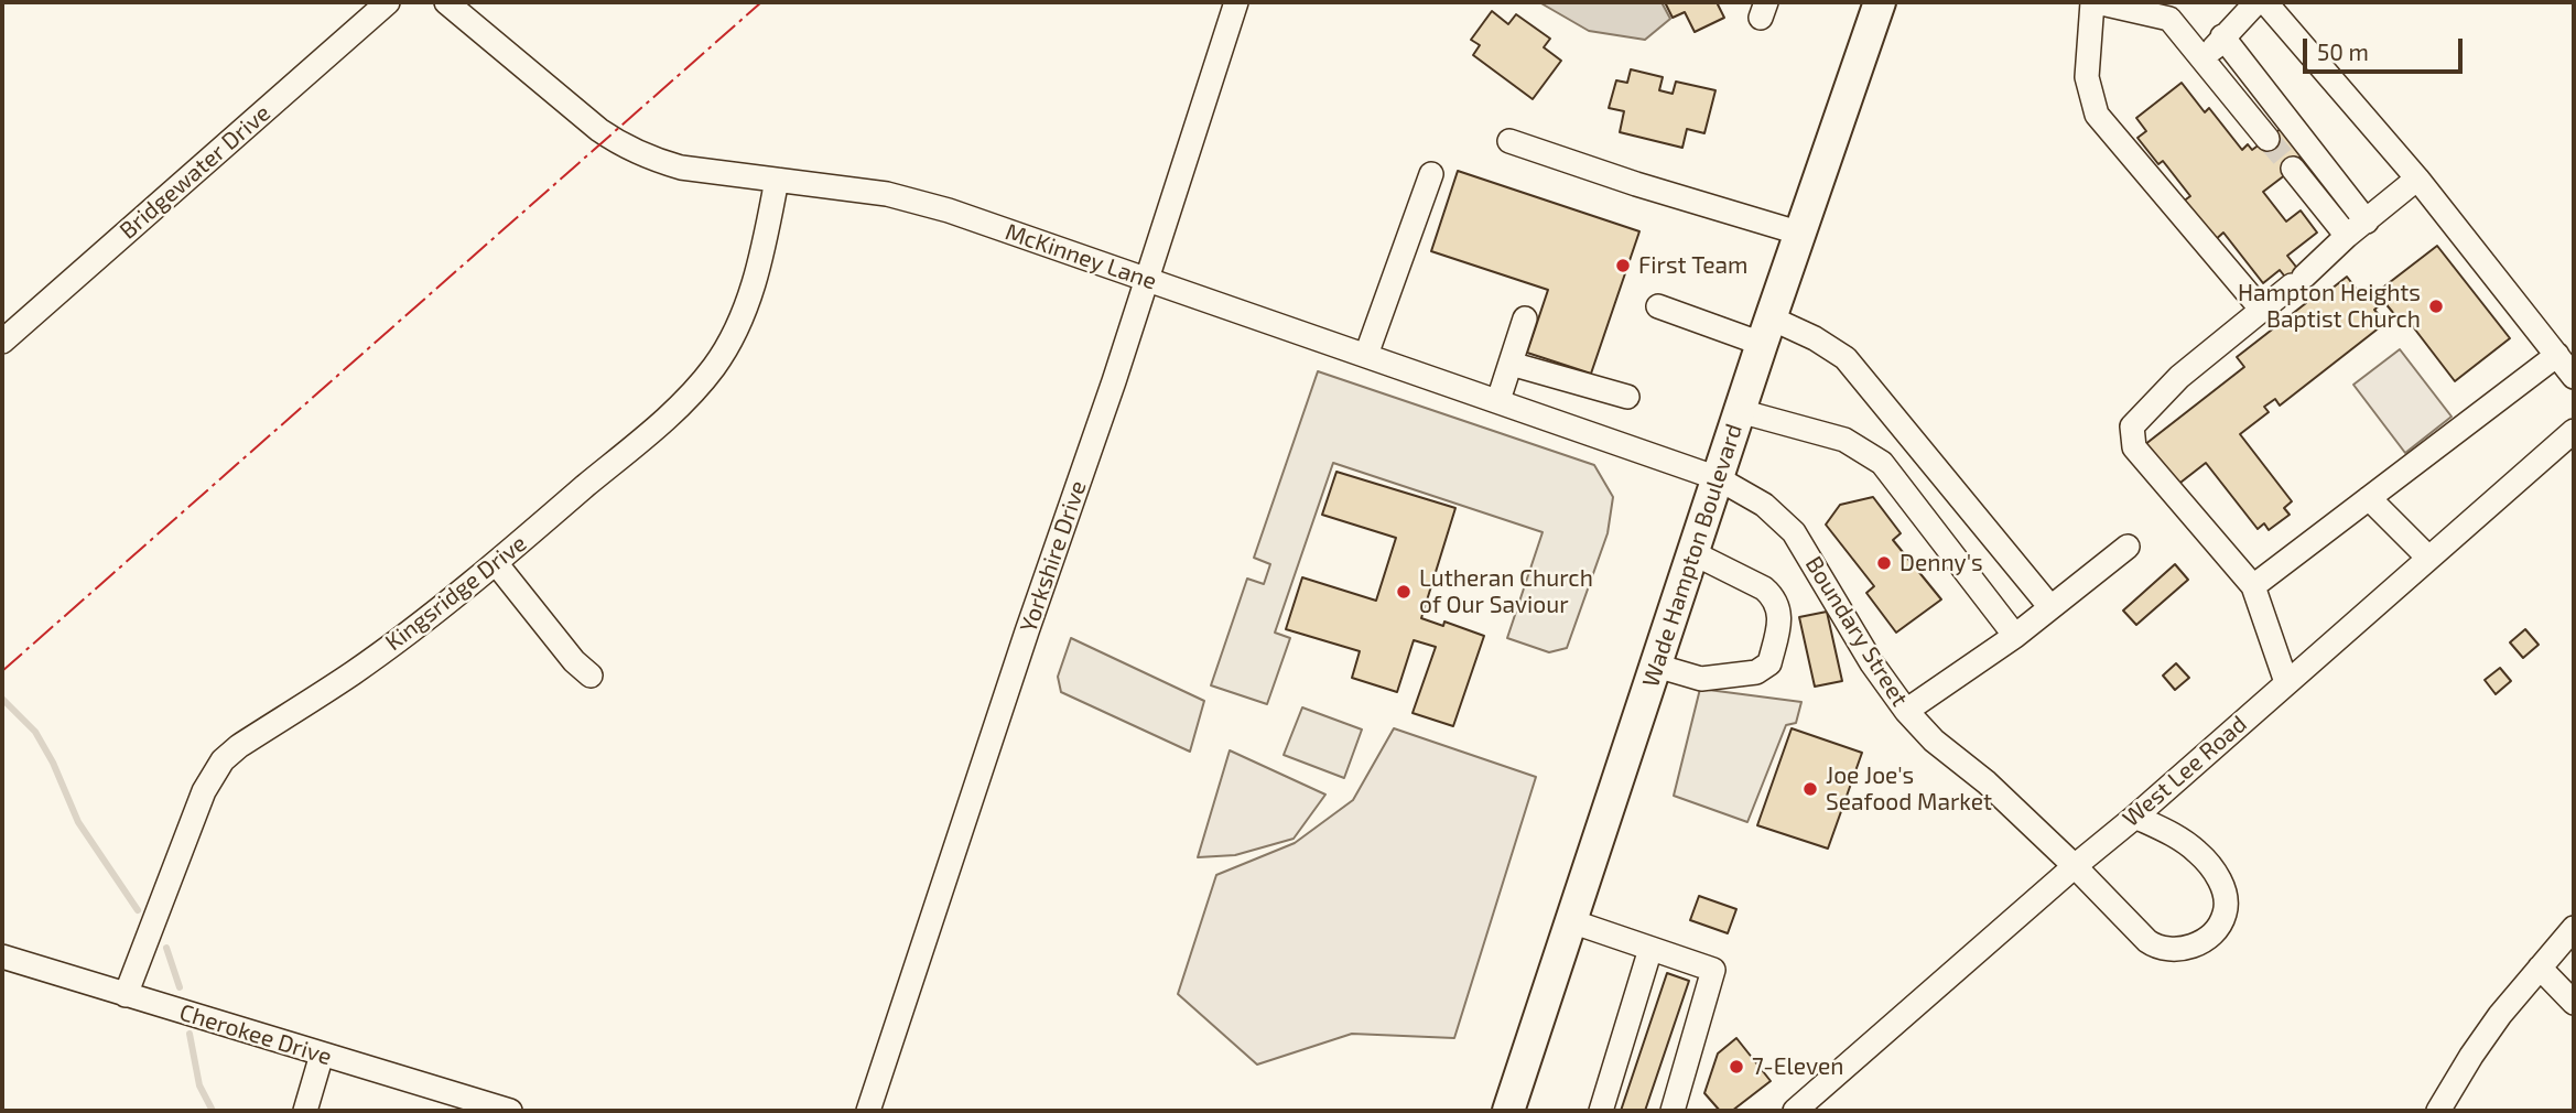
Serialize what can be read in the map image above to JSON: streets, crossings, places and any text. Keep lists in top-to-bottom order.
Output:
{
  "streets": {
    "main road": ["Wade Hampton Boulevard"],
    "street": [
      "Bridgewater Drive",
      "McKinney Lane",
      "Yorkshire Drive",
      "Kingsridge Drive",
      "Boundary Street",
      "West Lee Road",
      "Cherokee Drive"
    ]
  },
  "crossings": [
    ["McKinney Lane", "Wade Hampton Boulevard"],
    ["McKinney Lane", "Yorkshire Drive"],
    ["McKinney Lane", "Kingsridge Drive"],
    ["McKinney Lane", "Boundary Street"],
    ["Wade Hampton Boulevard", "Boundary Street"],
    ["Kingsridge Drive", "Cherokee Drive"],
    ["Boundary Street", "West Lee Road"]
  ],
  "places": [
    "First Team",
    "Hampton Heights Baptist Church",
    "Denny's",
    "Lutheran Church of Our Saviour",
    "Joe Joe's Seafood Market",
    "7-Eleven"
  ],
  "scale_bar": "50 m"
}
